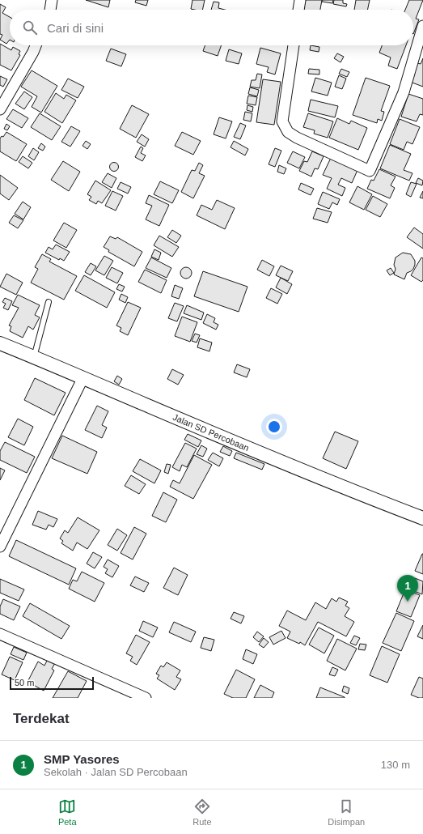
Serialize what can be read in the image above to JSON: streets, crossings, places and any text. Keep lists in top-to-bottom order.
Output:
{
  "streets": {
    "street": ["Jalan SD Percobaan"]
  },
  "scale_bar": "50 m",
  "page": {
    "search": "Cari di sini",
    "pins": "1",
    "scale": "50 m",
    "heading": "Terdekat",
    "list": [
      {
        "mark": "1",
        "name": "SMP Yasores",
        "note": "Sekolah · Jalan SD Percobaan",
        "value": "130 m"
      }
    ],
    "nav": ["Peta", "Rute", "Disimpan"]
  }
}
